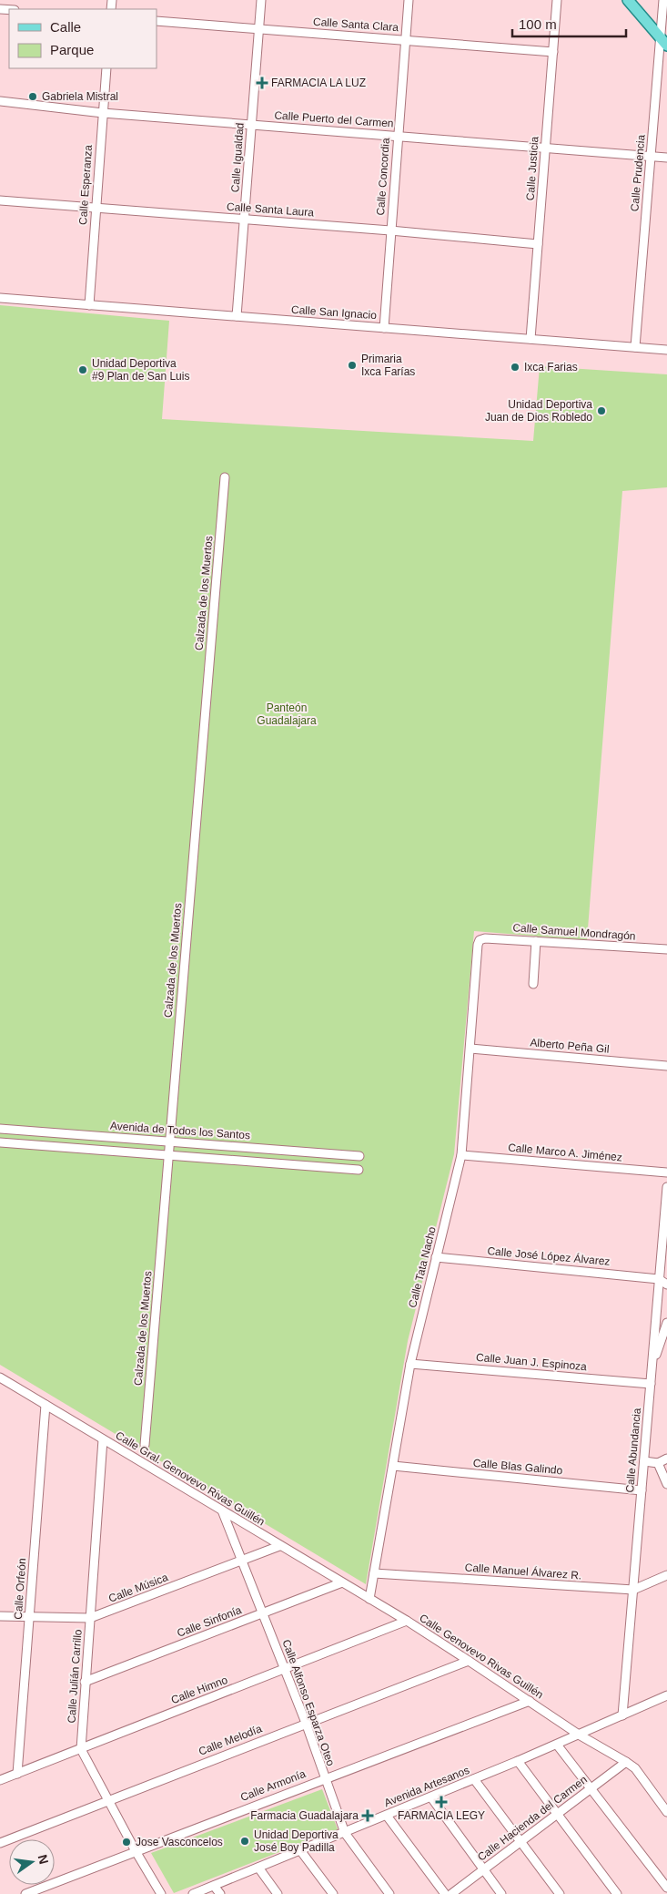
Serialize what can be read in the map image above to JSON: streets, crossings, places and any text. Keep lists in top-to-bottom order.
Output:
{
  "streets": {
    "street": [
      "Calle Santa Clara",
      "Calle Puerto del Carmen",
      "Calle Igualdad",
      "Calle Justicia",
      "Calle Prudencia",
      "Calle Concordia",
      "Calle Esperanza",
      "Calle Santa Laura",
      "Calle San Ignacio",
      "Calzada de los Muertos",
      "Calle Samuel Mondragón",
      "Alberto Peña Gil",
      "Avenida de Todos los Santos",
      "Calle Marco A. Jiménez",
      "Calle José López Álvarez",
      "Calle Tata Nacho",
      "Calle Juan J. Espinoza",
      "Calle Abundancia",
      "Calle Blas Galindo",
      "Calle Gral. Genovevo Rivas Guillén",
      "Calle Manuel Álvarez R.",
      "Calle Música",
      "Calle Orfeón",
      "Calle Sinfonía",
      "Calle Genovevo Rivas Guillén",
      "Calle Julián Carrillo",
      "Calle Himno",
      "Calle Alfonso Esparza Oteo",
      "Calle Melodía",
      "Calle Armonía",
      "Avenida Artesanos",
      "Calle Hacienda del Carmen"
    ]
  },
  "crossings": [
    ["Calle Santa Clara", "Calle Igualdad"],
    ["Calle Santa Clara", "Calle Justicia"],
    ["Calle Santa Clara", "Calle Concordia"],
    ["Calle Puerto del Carmen", "Calle Igualdad"],
    ["Calle Puerto del Carmen", "Calle Justicia"],
    ["Calle Puerto del Carmen", "Calle Prudencia"],
    ["Calle Puerto del Carmen", "Calle Concordia"],
    ["Calle Puerto del Carmen", "Calle Esperanza"],
    ["Calle Igualdad", "Calle Santa Laura"],
    ["Calle Igualdad", "Calle San Ignacio"],
    ["Calle Justicia", "Calle Santa Laura"],
    ["Calle Justicia", "Calle San Ignacio"],
    ["Calle Prudencia", "Calle San Ignacio"],
    ["Calle Concordia", "Calle Santa Laura"],
    ["Calle Concordia", "Calle San Ignacio"],
    ["Calle Esperanza", "Calle Santa Laura"],
    ["Calle Esperanza", "Calle San Ignacio"],
    ["Calzada de los Muertos", "Avenida de Todos los Santos"],
    ["Calle Samuel Mondragón", "Calle Tata Nacho"],
    ["Alberto Peña Gil", "Calle Tata Nacho"],
    ["Calle Marco A. Jiménez", "Calle Tata Nacho"],
    ["Calle José López Álvarez", "Calle Tata Nacho"],
    ["Calle José López Álvarez", "Calle Abundancia"],
    ["Calle Tata Nacho", "Calle Juan J. Espinoza"],
    ["Calle Tata Nacho", "Calle Blas Galindo"],
    ["Calle Tata Nacho", "Calle Gral. Genovevo Rivas Guillén"],
    ["Calle Tata Nacho", "Calle Manuel Álvarez R."],
    ["Calle Tata Nacho", "Calle Genovevo Rivas Guillén"],
    ["Calle Juan J. Espinoza", "Calle Abundancia"],
    ["Calle Abundancia", "Calle Blas Galindo"],
    ["Calle Abundancia", "Calle Manuel Álvarez R."],
    ["Calle Abundancia", "Avenida Artesanos"],
    ["Calle Gral. Genovevo Rivas Guillén", "Calle Música"],
    ["Calle Gral. Genovevo Rivas Guillén", "Calle Orfeón"],
    ["Calle Gral. Genovevo Rivas Guillén", "Calle Sinfonía"],
    ["Calle Gral. Genovevo Rivas Guillén", "Calle Genovevo Rivas Guillén"],
    ["Calle Gral. Genovevo Rivas Guillén", "Calle Julián Carrillo"],
    ["Calle Gral. Genovevo Rivas Guillén", "Calle Alfonso Esparza Oteo"],
    ["Calle Música", "Calle Orfeón"],
    ["Calle Música", "Calle Julián Carrillo"],
    ["Calle Música", "Calle Alfonso Esparza Oteo"],
    ["Calle Orfeón", "Calle Himno"],
    ["Calle Sinfonía", "Calle Julián Carrillo"],
    ["Calle Sinfonía", "Calle Alfonso Esparza Oteo"],
    ["Calle Genovevo Rivas Guillén", "Calle Himno"],
    ["Calle Genovevo Rivas Guillén", "Calle Melodía"],
    ["Calle Genovevo Rivas Guillén", "Calle Armonía"],
    ["Calle Genovevo Rivas Guillén", "Avenida Artesanos"],
    ["Calle Genovevo Rivas Guillén", "Calle Hacienda del Carmen"],
    ["Calle Julián Carrillo", "Calle Himno"],
    ["Calle Himno", "Calle Alfonso Esparza Oteo"],
    ["Calle Alfonso Esparza Oteo", "Calle Melodía"],
    ["Calle Alfonso Esparza Oteo", "Calle Armonía"],
    ["Calle Alfonso Esparza Oteo", "Avenida Artesanos"]
  ],
  "parks": ["Panteón Guadalajara"],
  "places": {
    "health": ["FARMACIA LA LUZ", "FARMACIA LEGY", "Farmacia Guadalajara"],
    "other": [
      "Gabriela Mistral",
      "Primaria Ixca Farías",
      "Ixca Farias",
      "Unidad Deportiva #9 Plan de San Luis",
      "Unidad Deportiva Juan de Dios Robledo",
      "Unidad Deportiva José Boy Padilla",
      "Jose Vasconcelos"
    ]
  },
  "legend": ["Calle", "Parque"],
  "scale_bar": "100 m",
  "north": "right"
}
